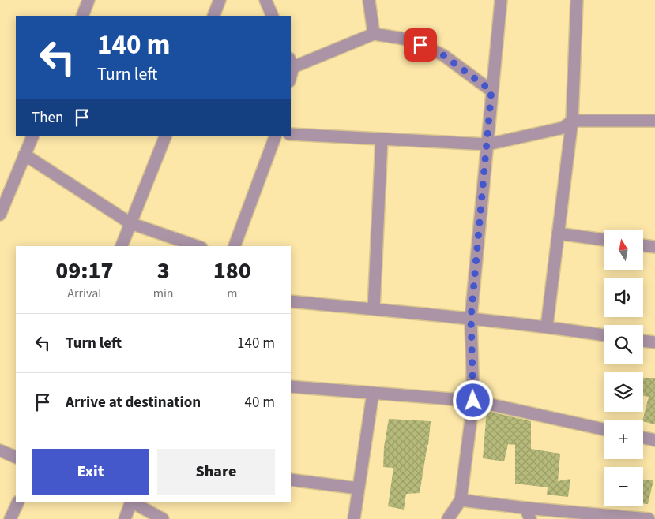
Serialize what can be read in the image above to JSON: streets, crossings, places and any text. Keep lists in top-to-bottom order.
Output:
{
  "north": "top",
  "page": {
    "turn": ["140 m", "Turn left"],
    "then": "Then",
    "map_buttons": ["+", "−"],
    "eta": [
      "09:17",
      "Arrival",
      "3",
      "min",
      "180",
      "m"
    ],
    "list": [
      {
        "name": "Turn left",
        "value": "140 m"
      },
      {
        "name": "Arrive at destination",
        "value": "40 m"
      }
    ],
    "buttons": ["Exit", "Share"]
  }
}
